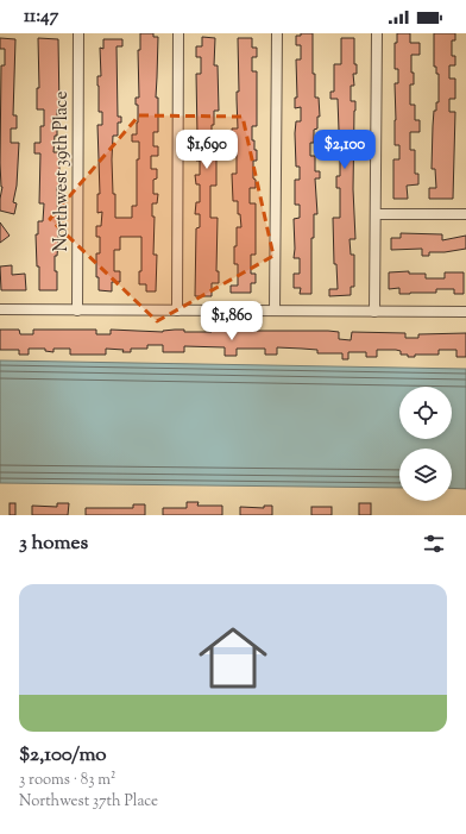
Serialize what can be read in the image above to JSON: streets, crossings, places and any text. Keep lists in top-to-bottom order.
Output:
{
  "streets": {
    "street": ["Northwest 39th Place"]
  },
  "page": {
    "status": "11:47",
    "price": ["$1,690", "$2,100", "$1,860"],
    "heading": "3 homes",
    "list": [
      {
        "name": "$2,100/mo",
        "note": "3 rooms · 83 m² · Northwest 37th Place"
      }
    ]
  }
}
